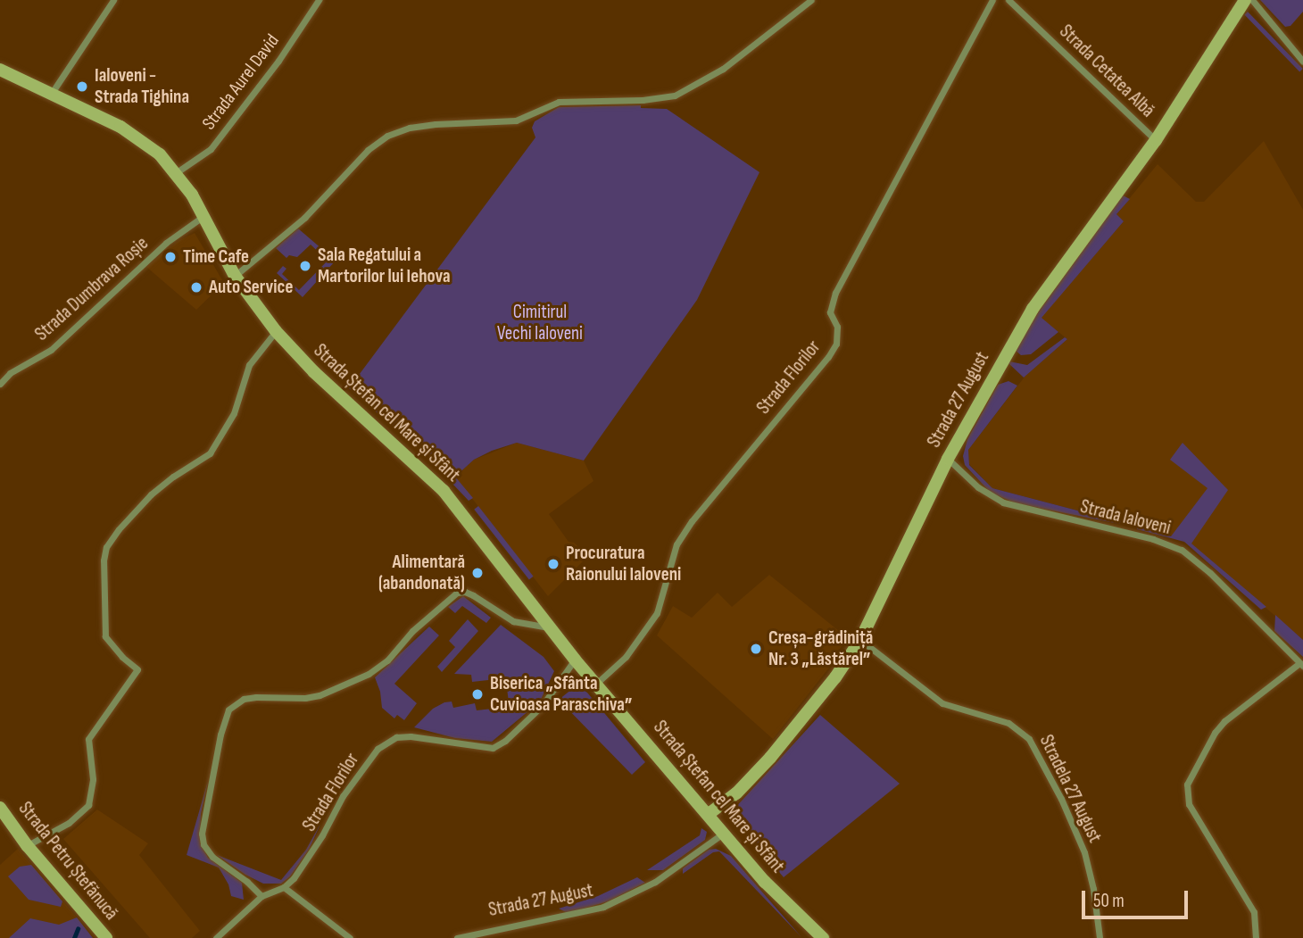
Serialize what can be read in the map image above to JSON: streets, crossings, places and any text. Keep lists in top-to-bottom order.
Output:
{
  "streets": {
    "main road": ["Strada 27 August", "Strada Ștefan cel Mare și Sfânt", "Strada Petru Ștefănucă"],
    "street": [
      "Strada Cetatea Albă",
      "Strada Aurel David",
      "Strada Dumbrava Roșie",
      "Strada Florilor",
      "Strada Ialoveni",
      "Stradela 27 August"
    ]
  },
  "crossings": [
    ["Strada Cetatea Albă", "Strada 27 August"],
    ["Strada Aurel David", "Strada Ștefan cel Mare și Sfânt"],
    ["Strada Dumbrava Roșie", "Strada Ștefan cel Mare și Sfânt"],
    ["Strada Florilor", "Strada Ștefan cel Mare și Sfânt"],
    ["Strada 27 August", "Strada Ștefan cel Mare și Sfânt"],
    ["Strada 27 August", "Strada Ialoveni"],
    ["Strada 27 August", "Stradela 27 August"]
  ],
  "parks": ["Cimitirul Vechi Ialoveni"],
  "places": [
    "Ialoveni - Strada Tighina",
    "Time Cafe",
    "Sala Regatului a Martorilor lui Iehova",
    "Auto Service",
    "Procuratura Raionului Ialoveni",
    "Alimentară (abandonată)",
    "Creșa-grădiniță Nr. 3 „Lăstărel”",
    "Biserica „Sfânta Cuvioasa Paraschiva”"
  ],
  "scale_bar": "50 m"
}
